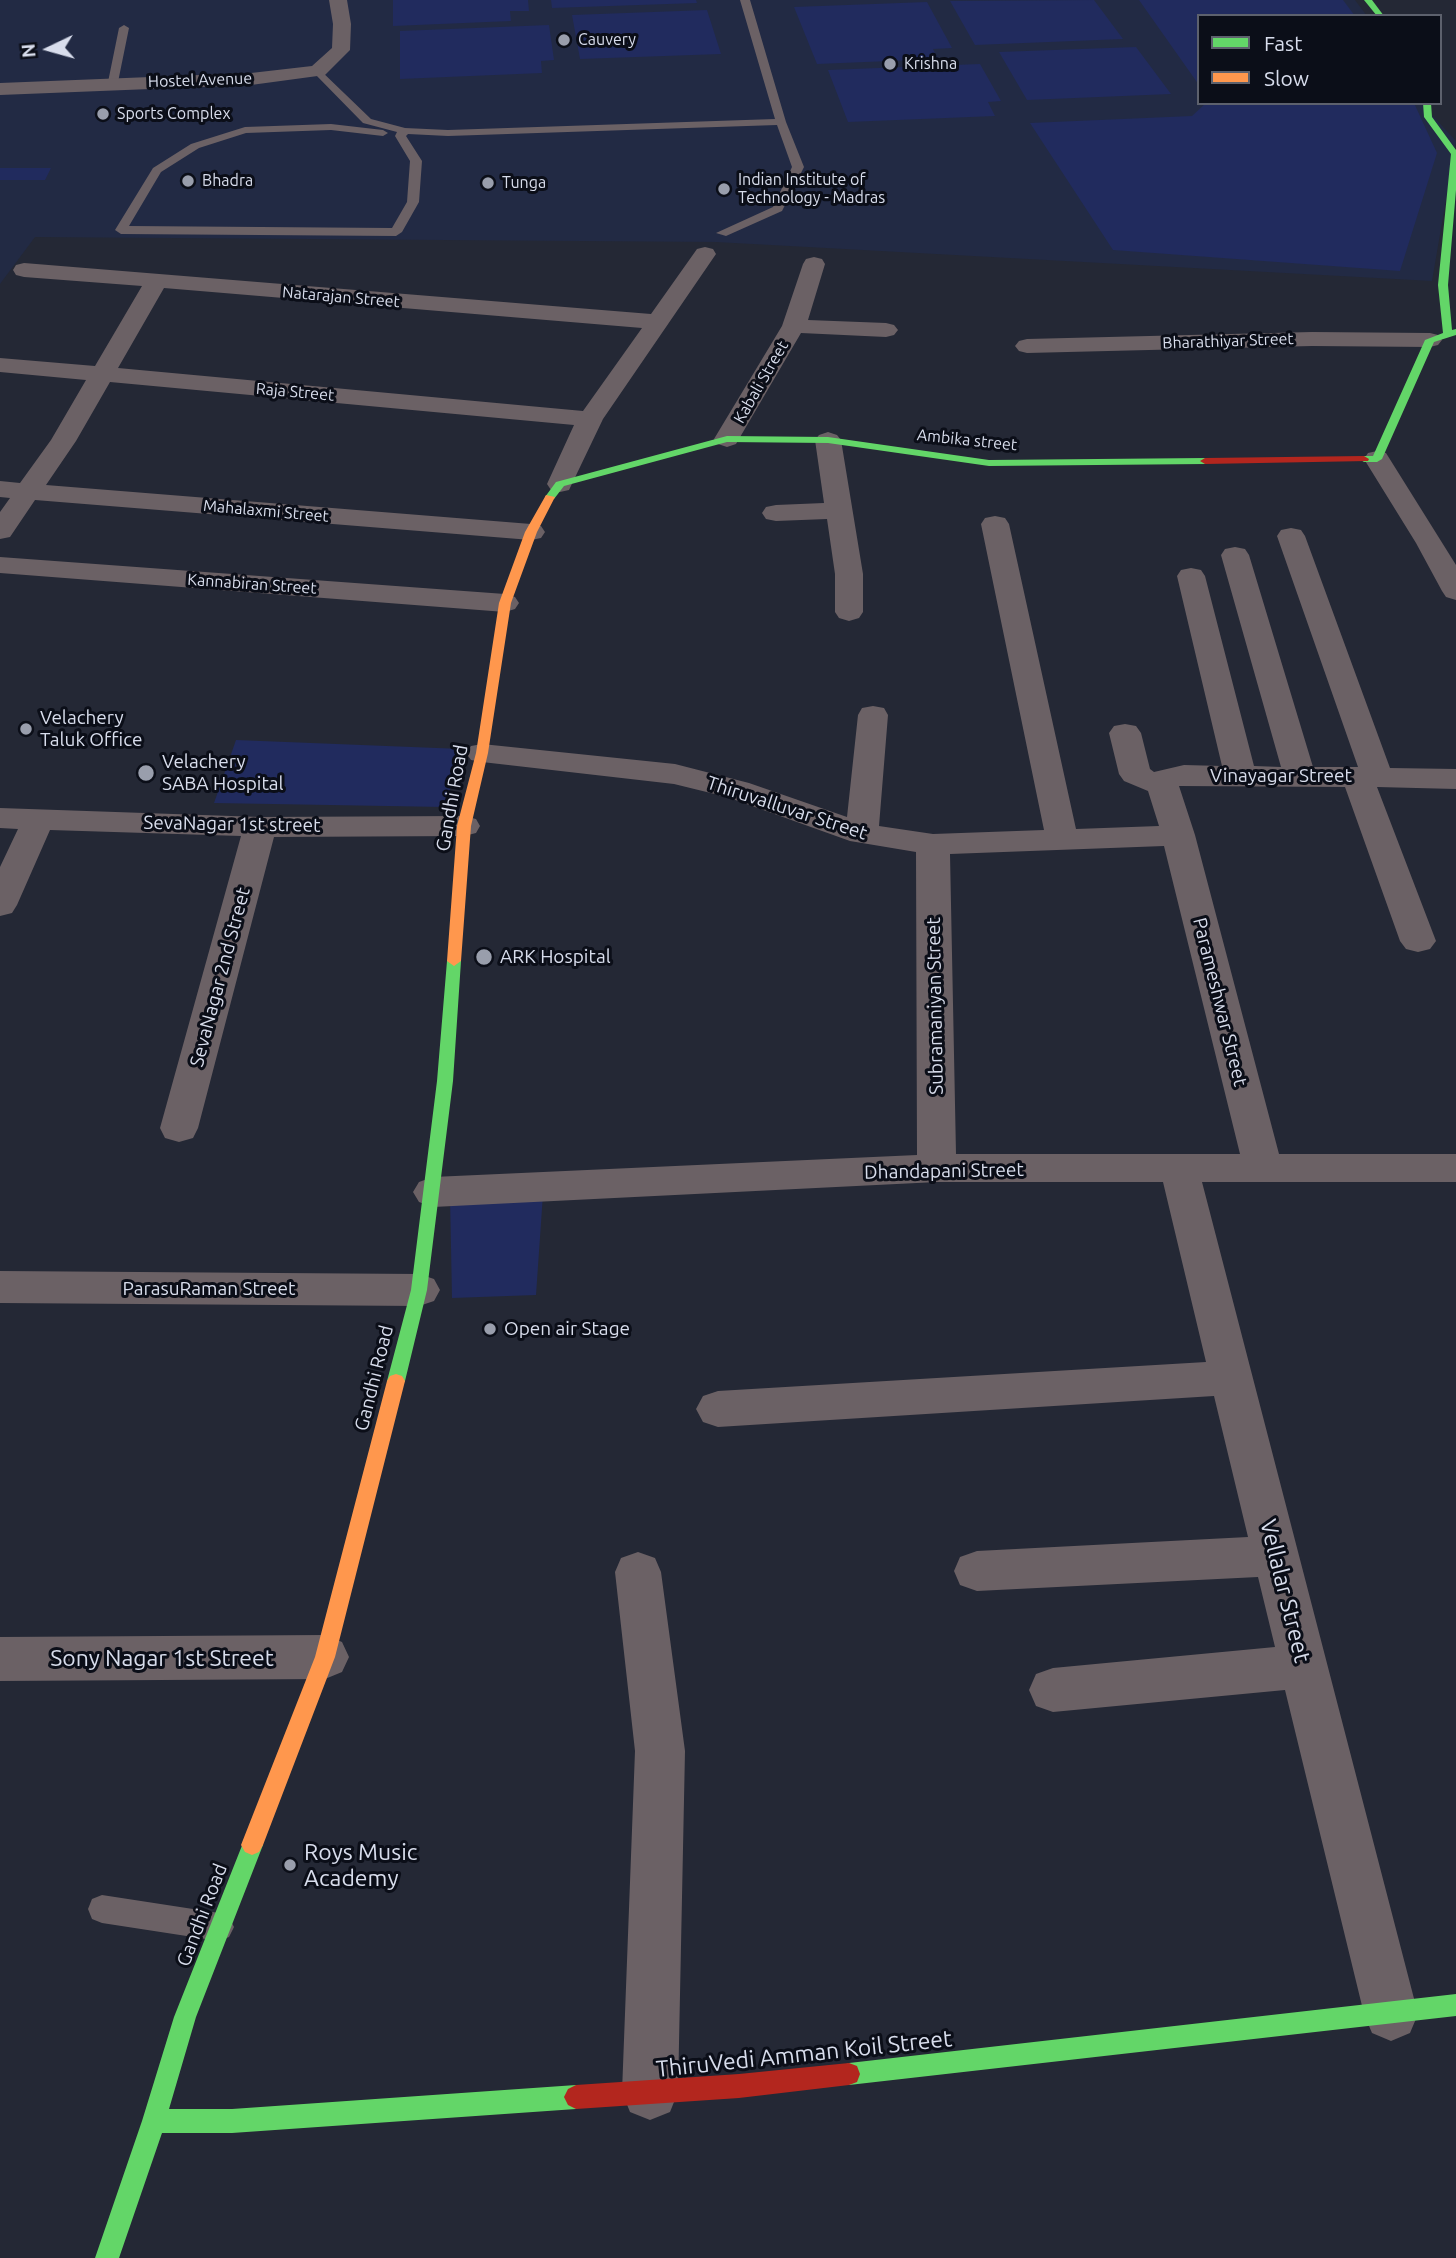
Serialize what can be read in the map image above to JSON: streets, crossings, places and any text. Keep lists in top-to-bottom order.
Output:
{
  "streets": {
    "street": [
      "Hostel Avenue",
      "Natarajan Street",
      "Bharathiyar Street",
      "Kabali Street",
      "Raja Street",
      "Ambika street",
      "Mahalaxmi Street",
      "Kannabiran Street",
      "Vinayagar Street",
      "Gandhi Road",
      "Thiruvalluvar Street",
      "SevaNagar 1st street",
      "SevaNagar 2nd Street",
      "Parameshwar Street",
      "Subramaniyan Street",
      "Dhandapani Street",
      "ParasuRaman Street",
      "Vellalar Street",
      "Sony Nagar 1st Street",
      "ThiruVedi Amman Koil Street"
    ]
  },
  "crossings": [
    ["Kabali Street", "Ambika street"],
    ["Ambika street", "Gandhi Road"],
    ["Mahalaxmi Street", "Gandhi Road"],
    ["Kannabiran Street", "Gandhi Road"],
    ["Gandhi Road", "Thiruvalluvar Street"],
    ["Gandhi Road", "SevaNagar 1st street"],
    ["Gandhi Road", "Dhandapani Street"],
    ["Gandhi Road", "ParasuRaman Street"],
    ["Gandhi Road", "Sony Nagar 1st Street"],
    ["Gandhi Road", "ThiruVedi Amman Koil Street"],
    ["Thiruvalluvar Street", "Parameshwar Street"],
    ["Thiruvalluvar Street", "Subramaniyan Street"],
    ["SevaNagar 1st street", "SevaNagar 2nd Street"],
    ["Parameshwar Street", "Dhandapani Street"],
    ["Subramaniyan Street", "Dhandapani Street"],
    ["Dhandapani Street", "Vellalar Street"],
    ["Vellalar Street", "ThiruVedi Amman Koil Street"]
  ],
  "places": [
    "Cauvery",
    "Krishna",
    "Sports Complex",
    "Bhadra",
    "Tunga",
    "Indian Institute of Technology - Madras",
    "Velachery Taluk Office",
    "Velachery SABA Hospital",
    "ARK Hospital",
    "Open air Stage",
    "Roys Music Academy"
  ],
  "legend": ["Fast", "Slow"],
  "north": "left"
}
